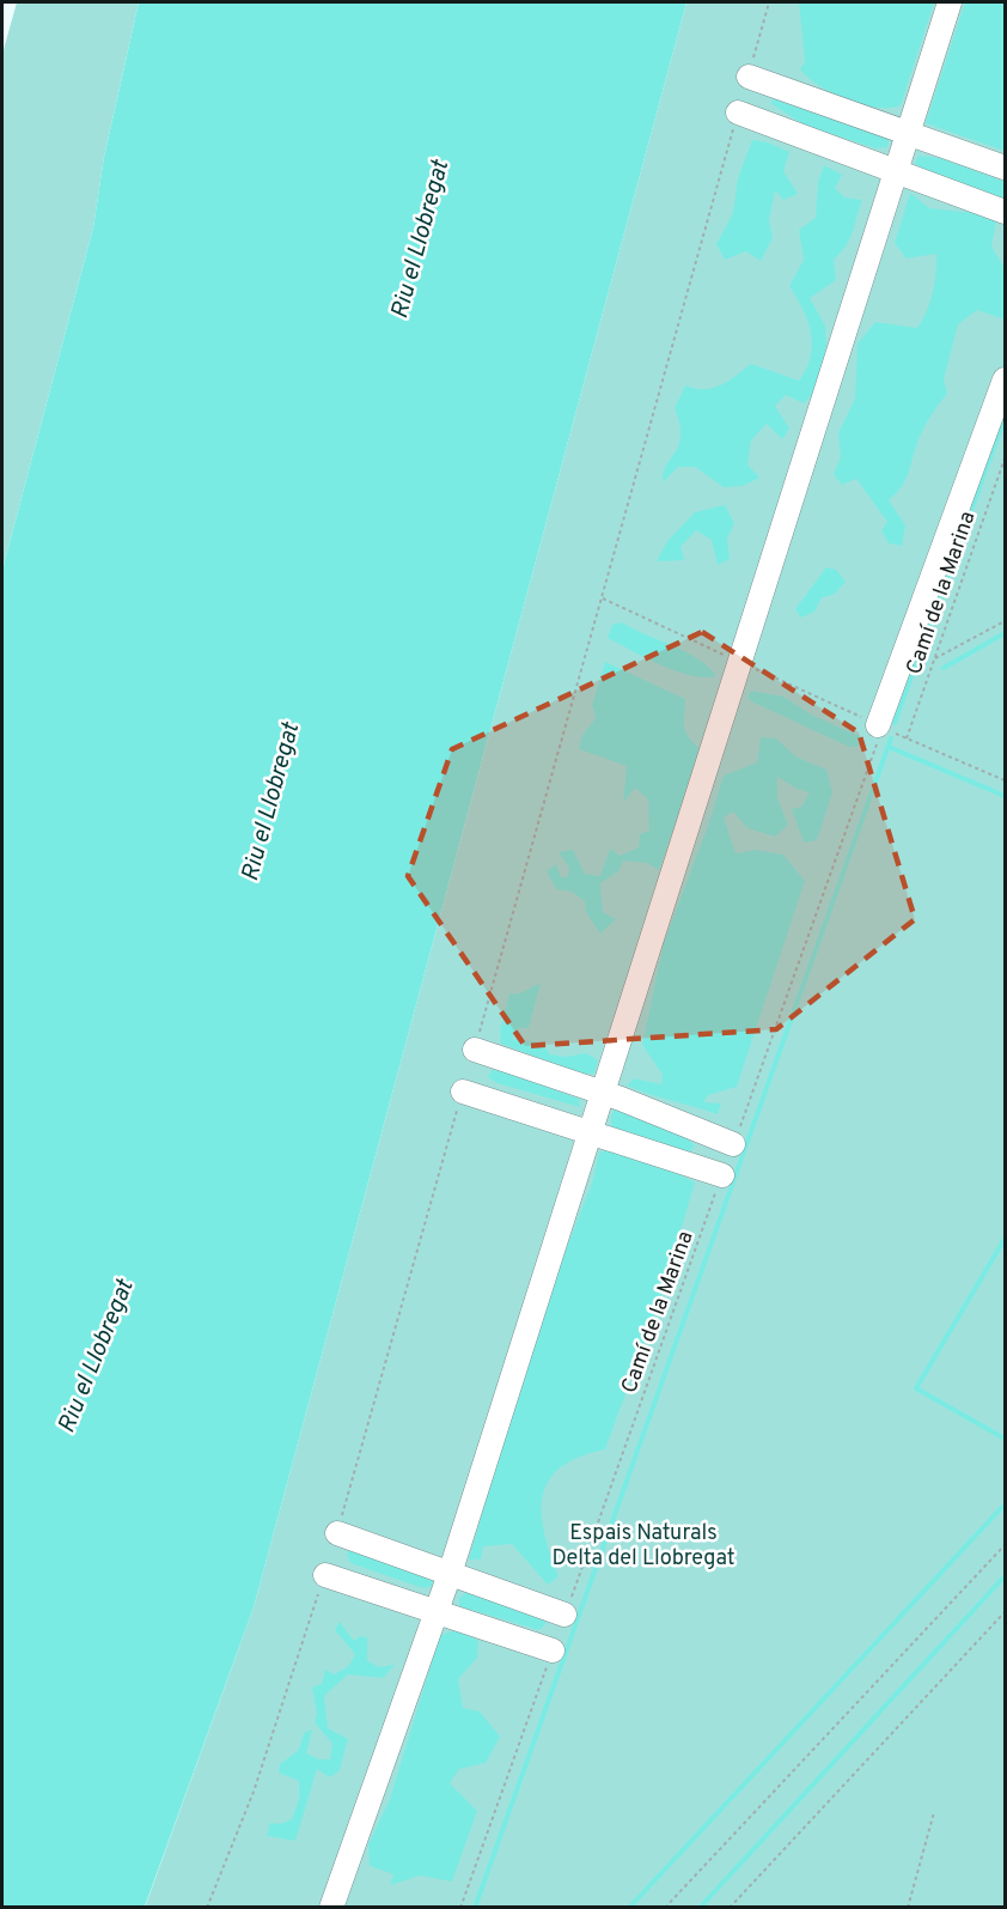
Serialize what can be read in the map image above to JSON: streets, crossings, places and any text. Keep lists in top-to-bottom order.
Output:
{
  "streets": {
    "path": ["Camí de la Marina"]
  },
  "water": ["Riu el Llobregat"],
  "parks": ["Espais Naturals Delta del Llobregat"]
}
